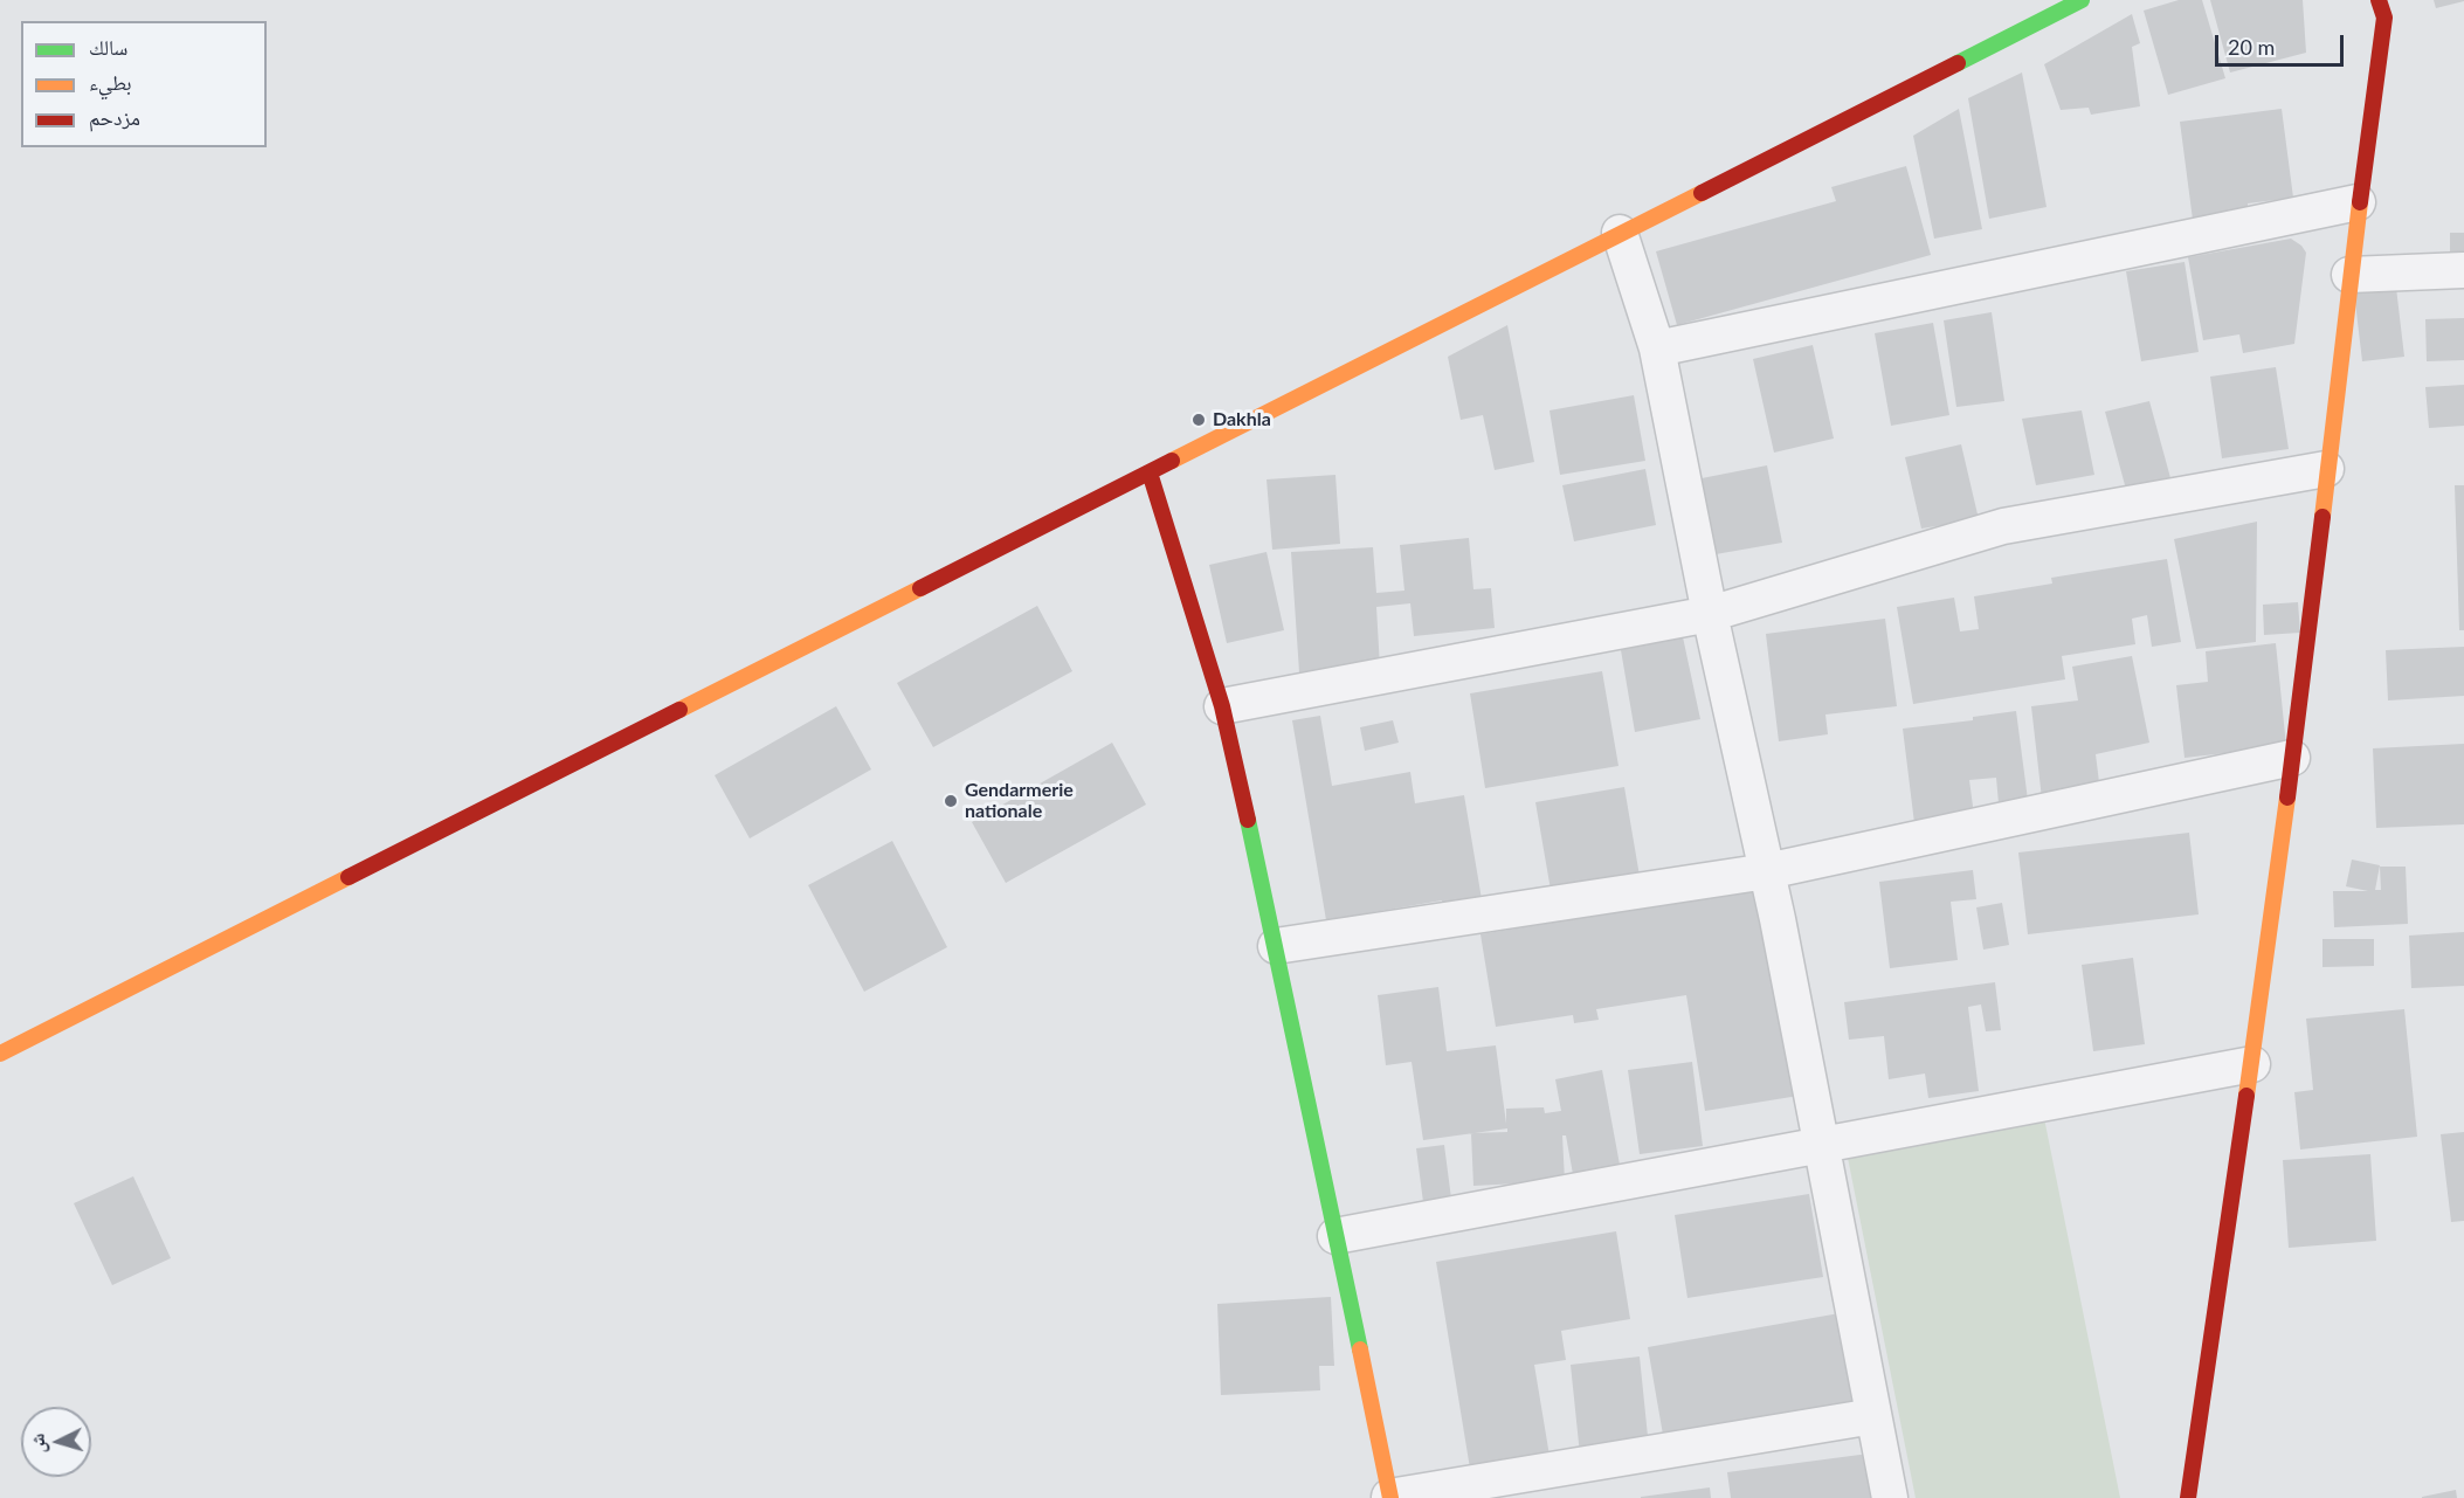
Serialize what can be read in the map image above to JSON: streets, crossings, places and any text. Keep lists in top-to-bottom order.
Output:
{
  "places": ["Dakhla", "Gendarmerie nationale"],
  "legend": ["سالك", "بطيء", "مزدحم"],
  "scale_bar": "20 m",
  "north": "left"
}
